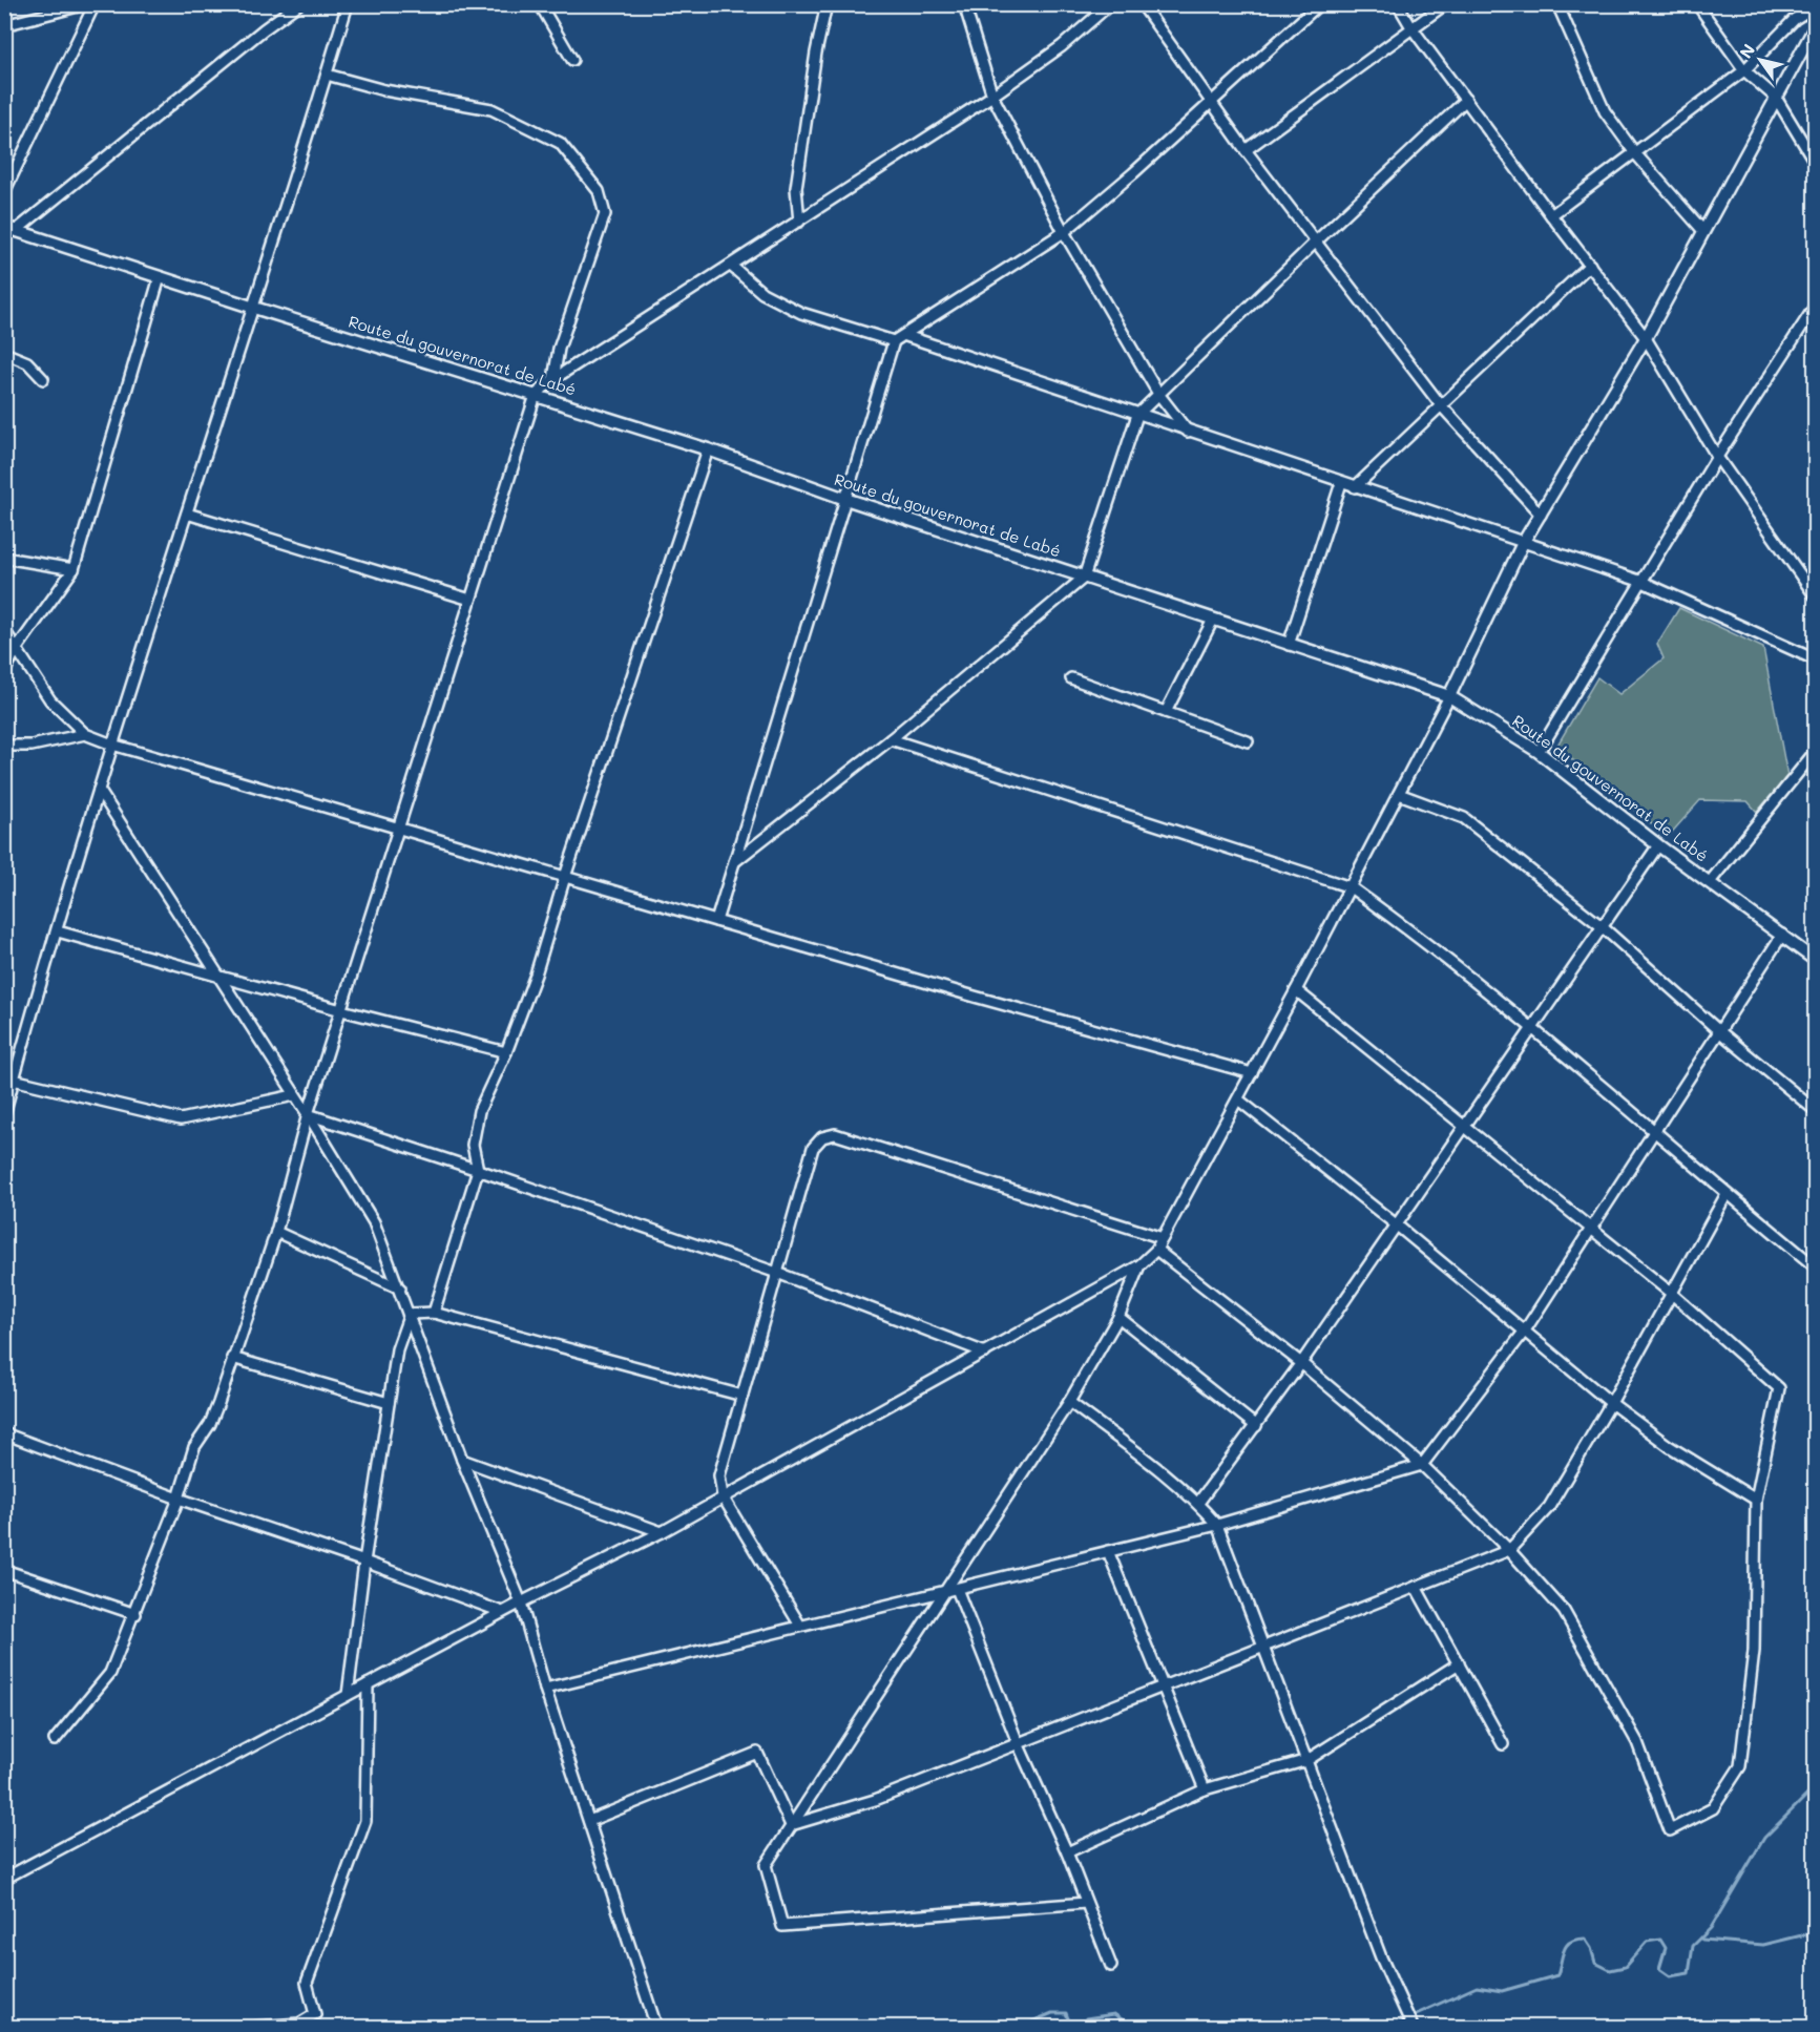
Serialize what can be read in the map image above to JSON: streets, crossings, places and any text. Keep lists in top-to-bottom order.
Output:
{
  "streets": {
    "street": ["Route du gouvernorat de Labé"]
  },
  "north": "top left"
}
